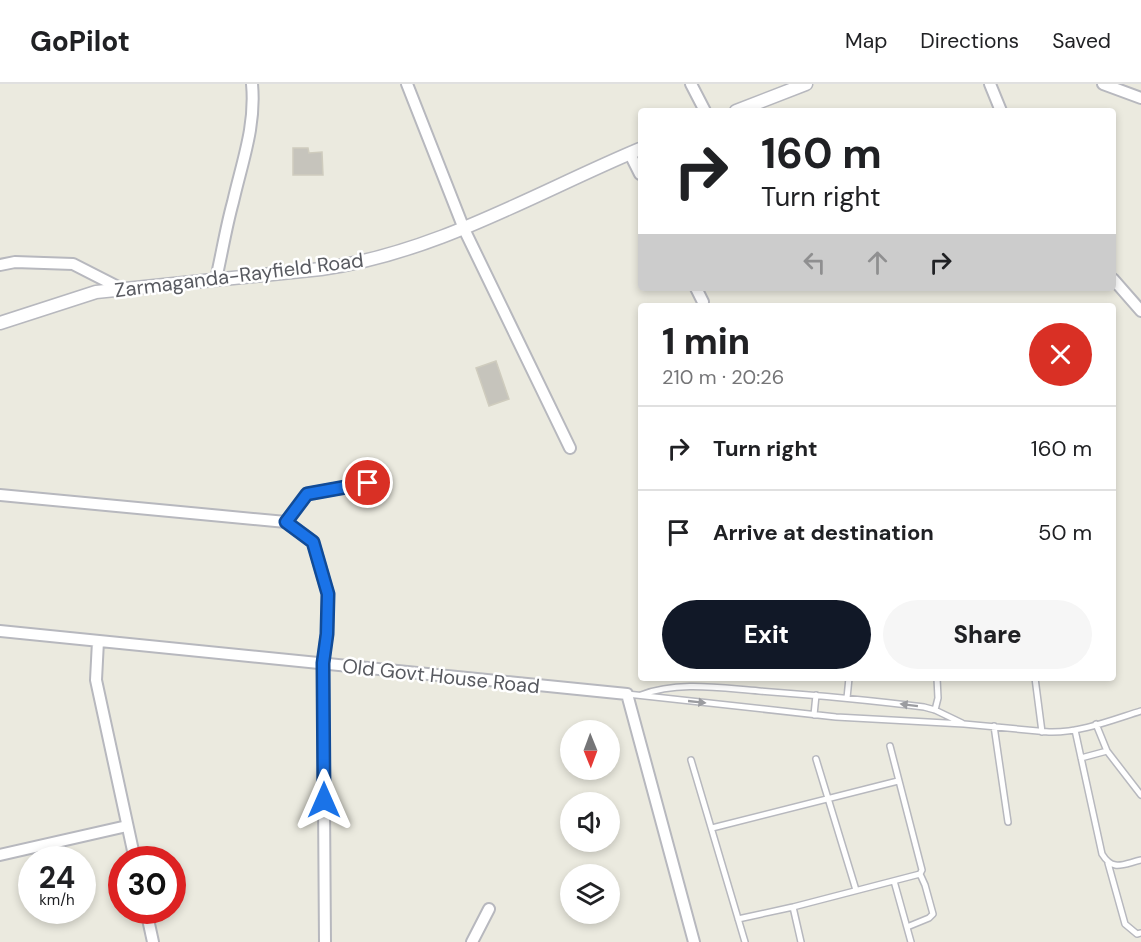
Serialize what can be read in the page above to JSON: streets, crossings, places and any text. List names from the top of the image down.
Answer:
{
  "streets": {
    "street": ["Zarmaganda-Rayfield Road", "Old Govt House Road"]
  },
  "north": "bottom",
  "page": {
    "header": "GoPilot",
    "nav": ["Map", "Directions", "Saved"],
    "turn": ["160 m", "Turn right"],
    "heading": ["1 min", "210 m · 20:26"],
    "list": [
      {
        "name": "Turn right",
        "value": "160 m"
      },
      {
        "name": "Arrive at destination",
        "value": "50 m"
      }
    ],
    "buttons": ["Exit", "Share"],
    "speed": "24 km/h",
    "limit": "30"
  }
}
